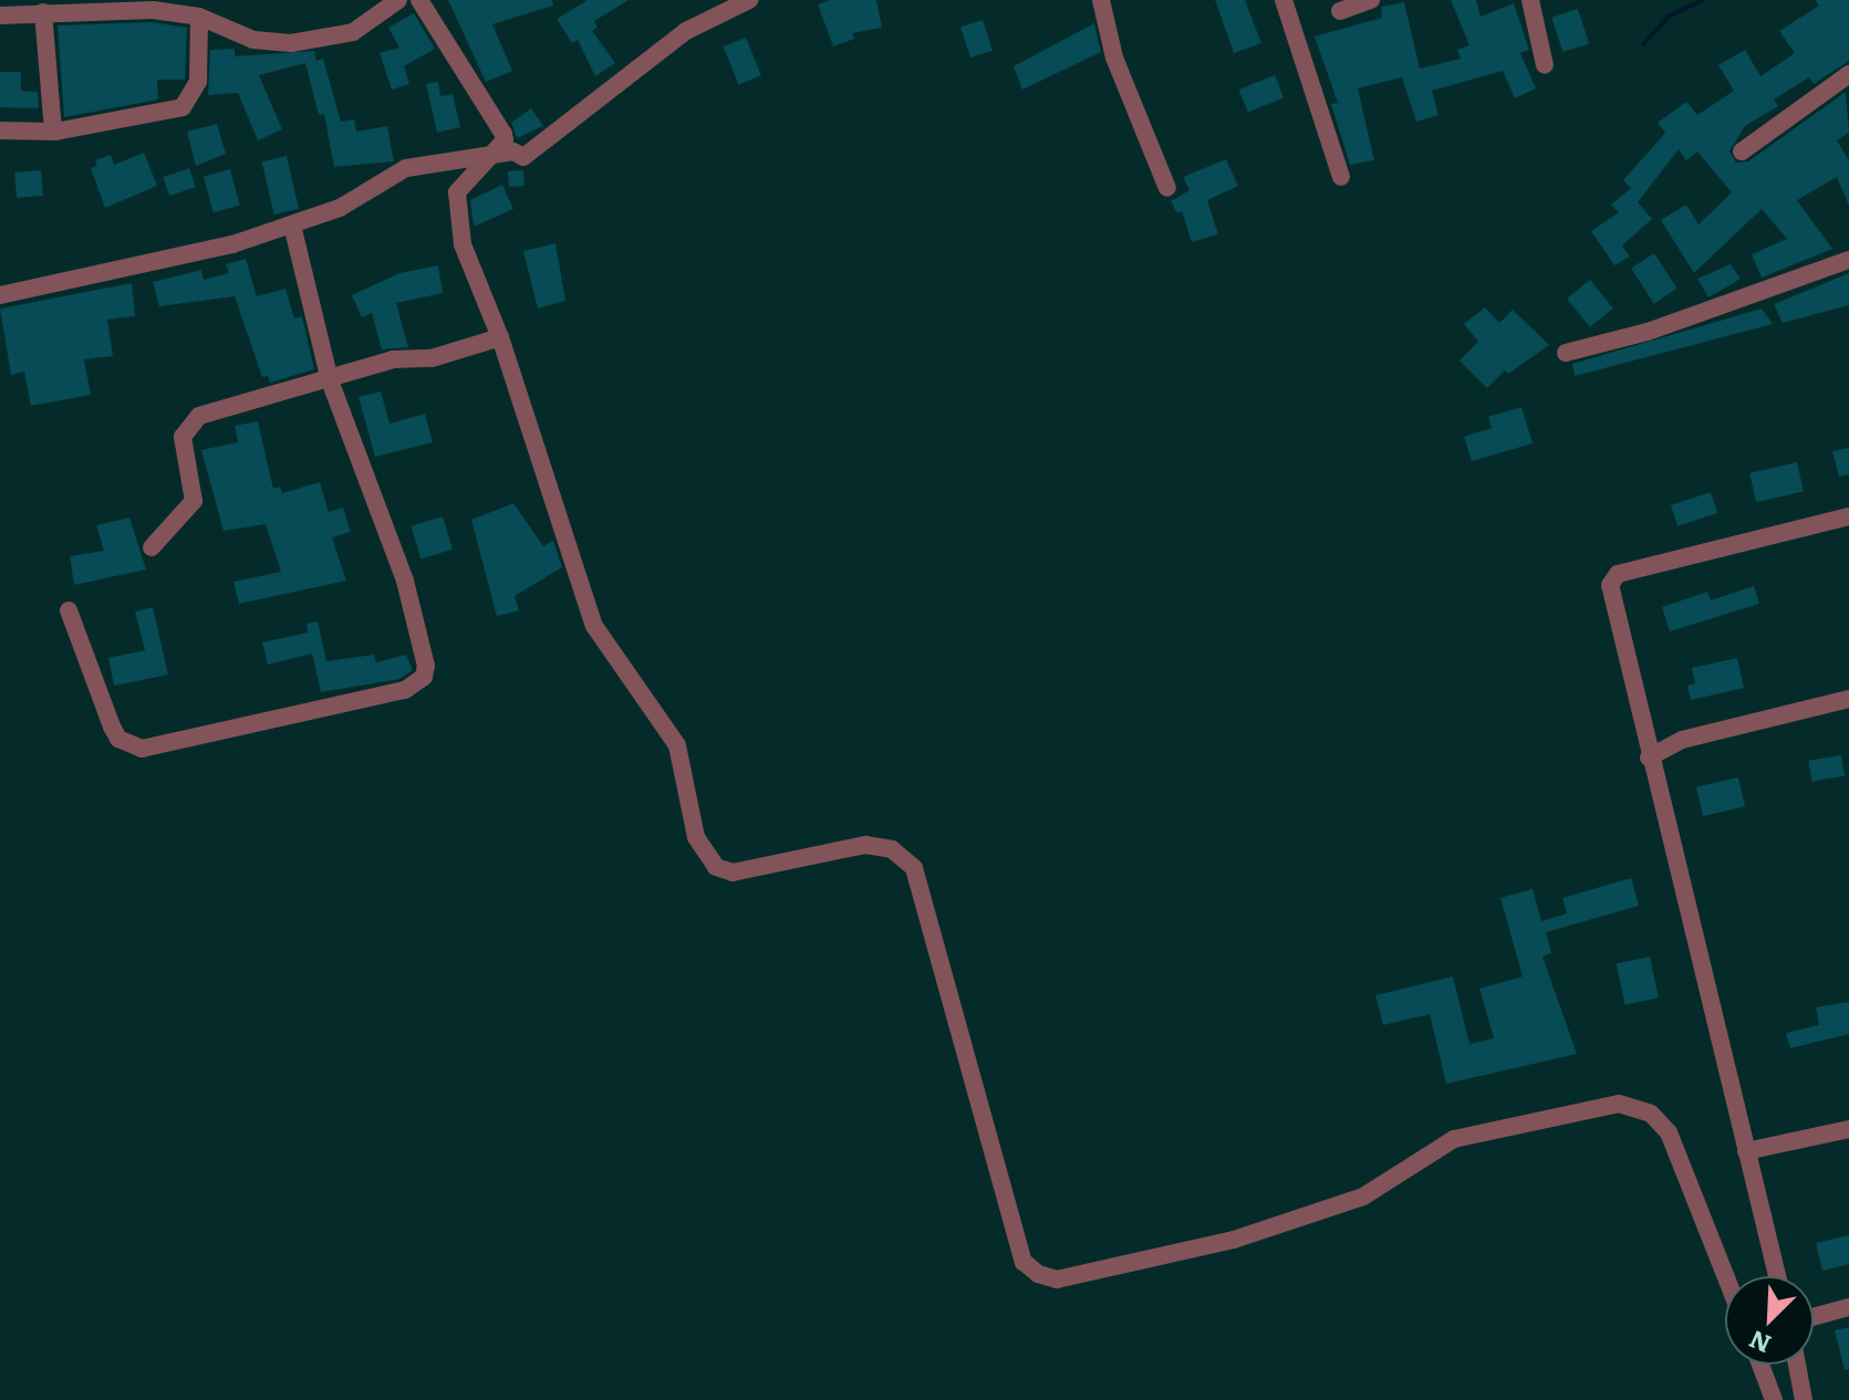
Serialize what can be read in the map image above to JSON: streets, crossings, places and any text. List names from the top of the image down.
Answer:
{
  "north": "bottom left"
}
